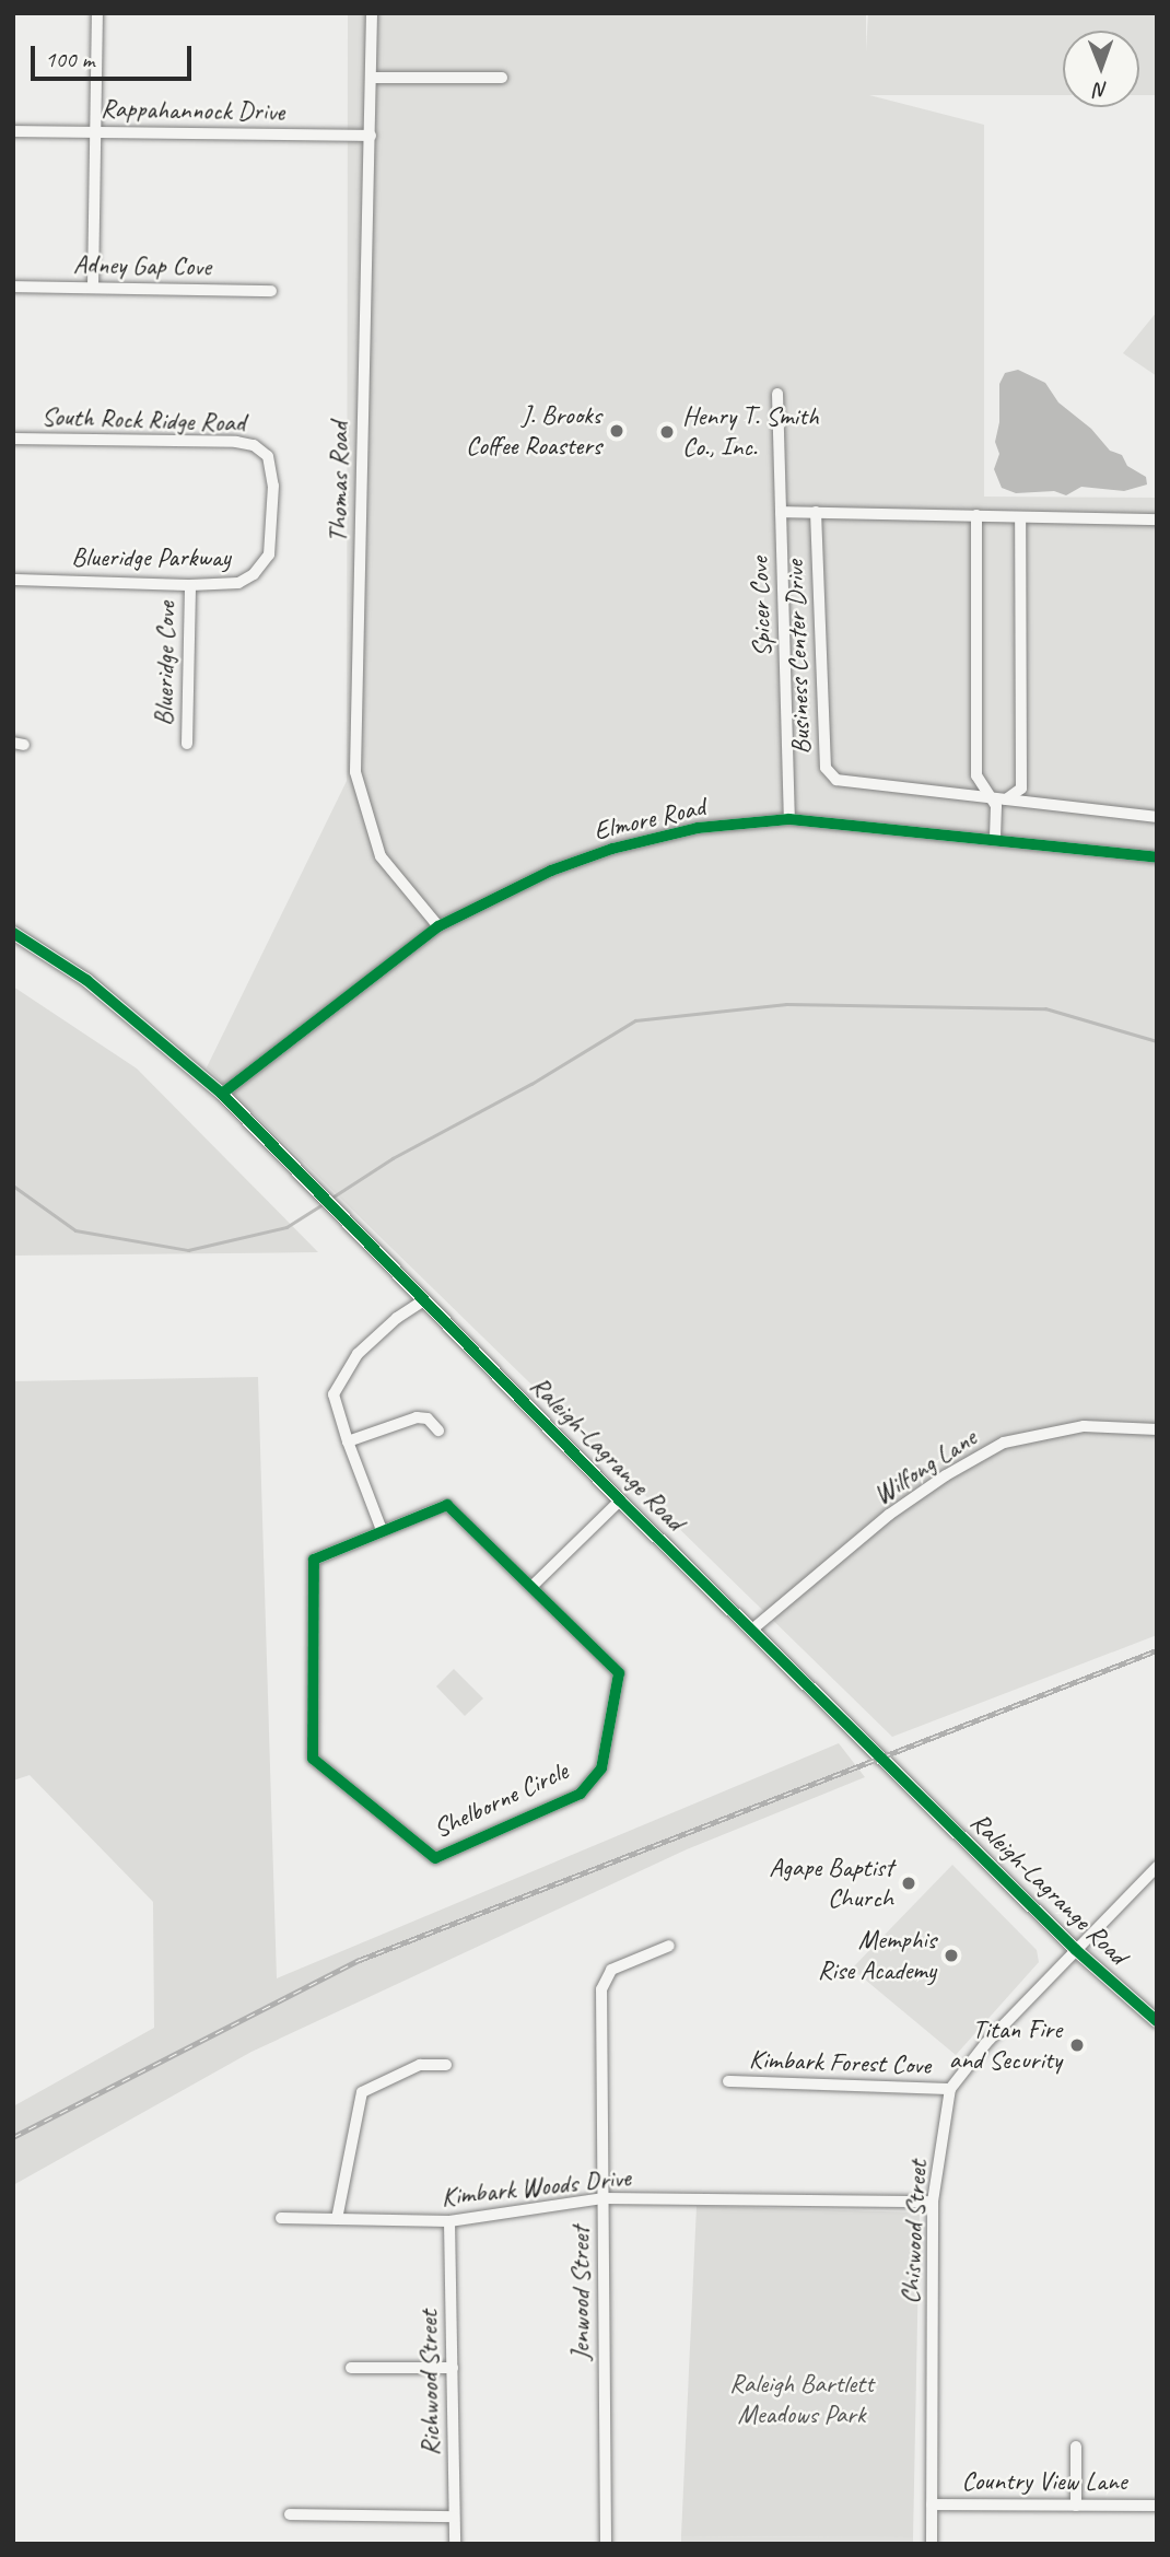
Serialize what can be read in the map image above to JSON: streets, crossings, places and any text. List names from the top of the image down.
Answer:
{
  "streets": {
    "main road": ["Raleigh-Lagrange Road"],
    "street": [
      "Rappahannock Drive",
      "Adney Gap Cove",
      "South Rock Ridge Road",
      "Thomas Road",
      "Blueridge Parkway",
      "Spicer Cove",
      "Business Center Drive",
      "Blueridge Cove",
      "Elmore Road",
      "Wilfong Lane",
      "Shelborne Circle",
      "Kimbark Forest Cove",
      "Kimbark Woods Drive",
      "Chiswood Street",
      "Jenwood Street",
      "Richwood Street",
      "Country View Lane"
    ]
  },
  "crossings": [
    ["Rappahannock Drive", "Thomas Road"],
    ["South Rock Ridge Road", "Blueridge Parkway"],
    ["Thomas Road", "Elmore Road"],
    ["Blueridge Parkway", "Blueridge Cove"],
    ["Spicer Cove", "Elmore Road"],
    ["Elmore Road", "Raleigh-Lagrange Road"],
    ["Raleigh-Lagrange Road", "Wilfong Lane"],
    ["Raleigh-Lagrange Road", "Chiswood Street"],
    ["Kimbark Forest Cove", "Chiswood Street"],
    ["Kimbark Woods Drive", "Chiswood Street"],
    ["Kimbark Woods Drive", "Jenwood Street"],
    ["Kimbark Woods Drive", "Richwood Street"],
    ["Chiswood Street", "Country View Lane"]
  ],
  "parks": ["Raleigh Bartlett Meadows Park"],
  "places": [
    "J. Brooks Coffee Roasters",
    "Henry T. Smith Co., Inc.",
    "Agape Baptist Church",
    "Memphis Rise Academy",
    "Titan Fire and Security"
  ],
  "scale_bar": "100 m",
  "north": "bottom"
}
